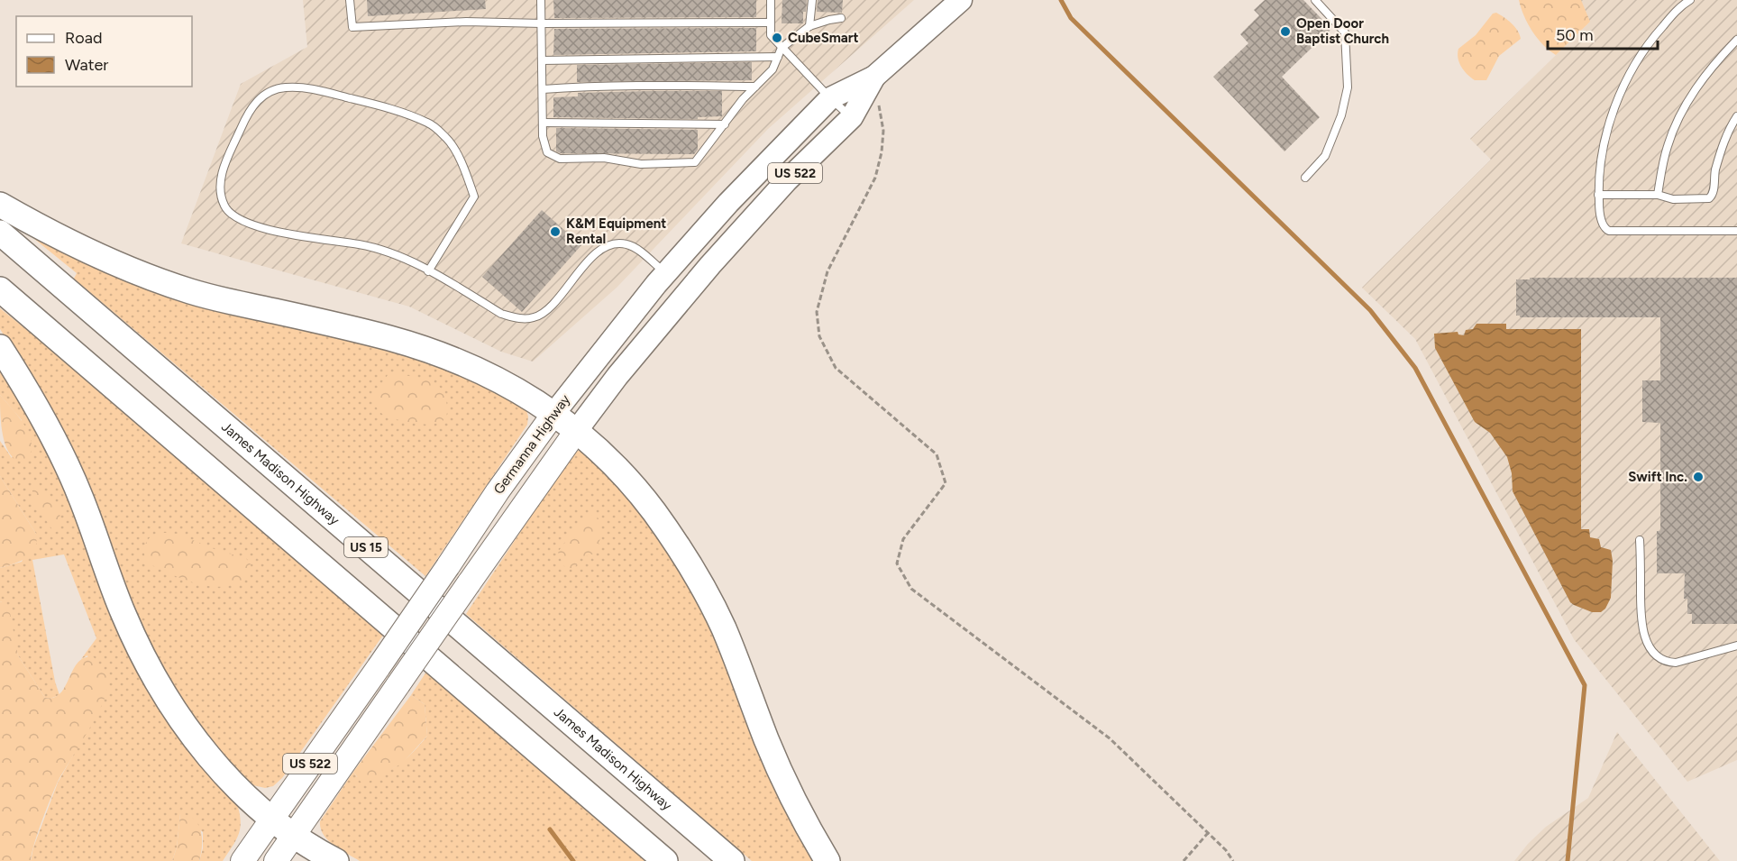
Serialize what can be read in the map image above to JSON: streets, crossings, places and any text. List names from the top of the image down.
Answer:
{
  "streets": {
    "highway": [
      "US 522",
      "Germanna Highway",
      "James Madison Highway",
      "US 15"
    ]
  },
  "places": [
    "Open Door Baptist Church",
    "CubeSmart",
    "K&M Equipment Rental",
    "Swift Inc."
  ],
  "legend": ["Road", "Water"],
  "scale_bar": "50 m"
}
